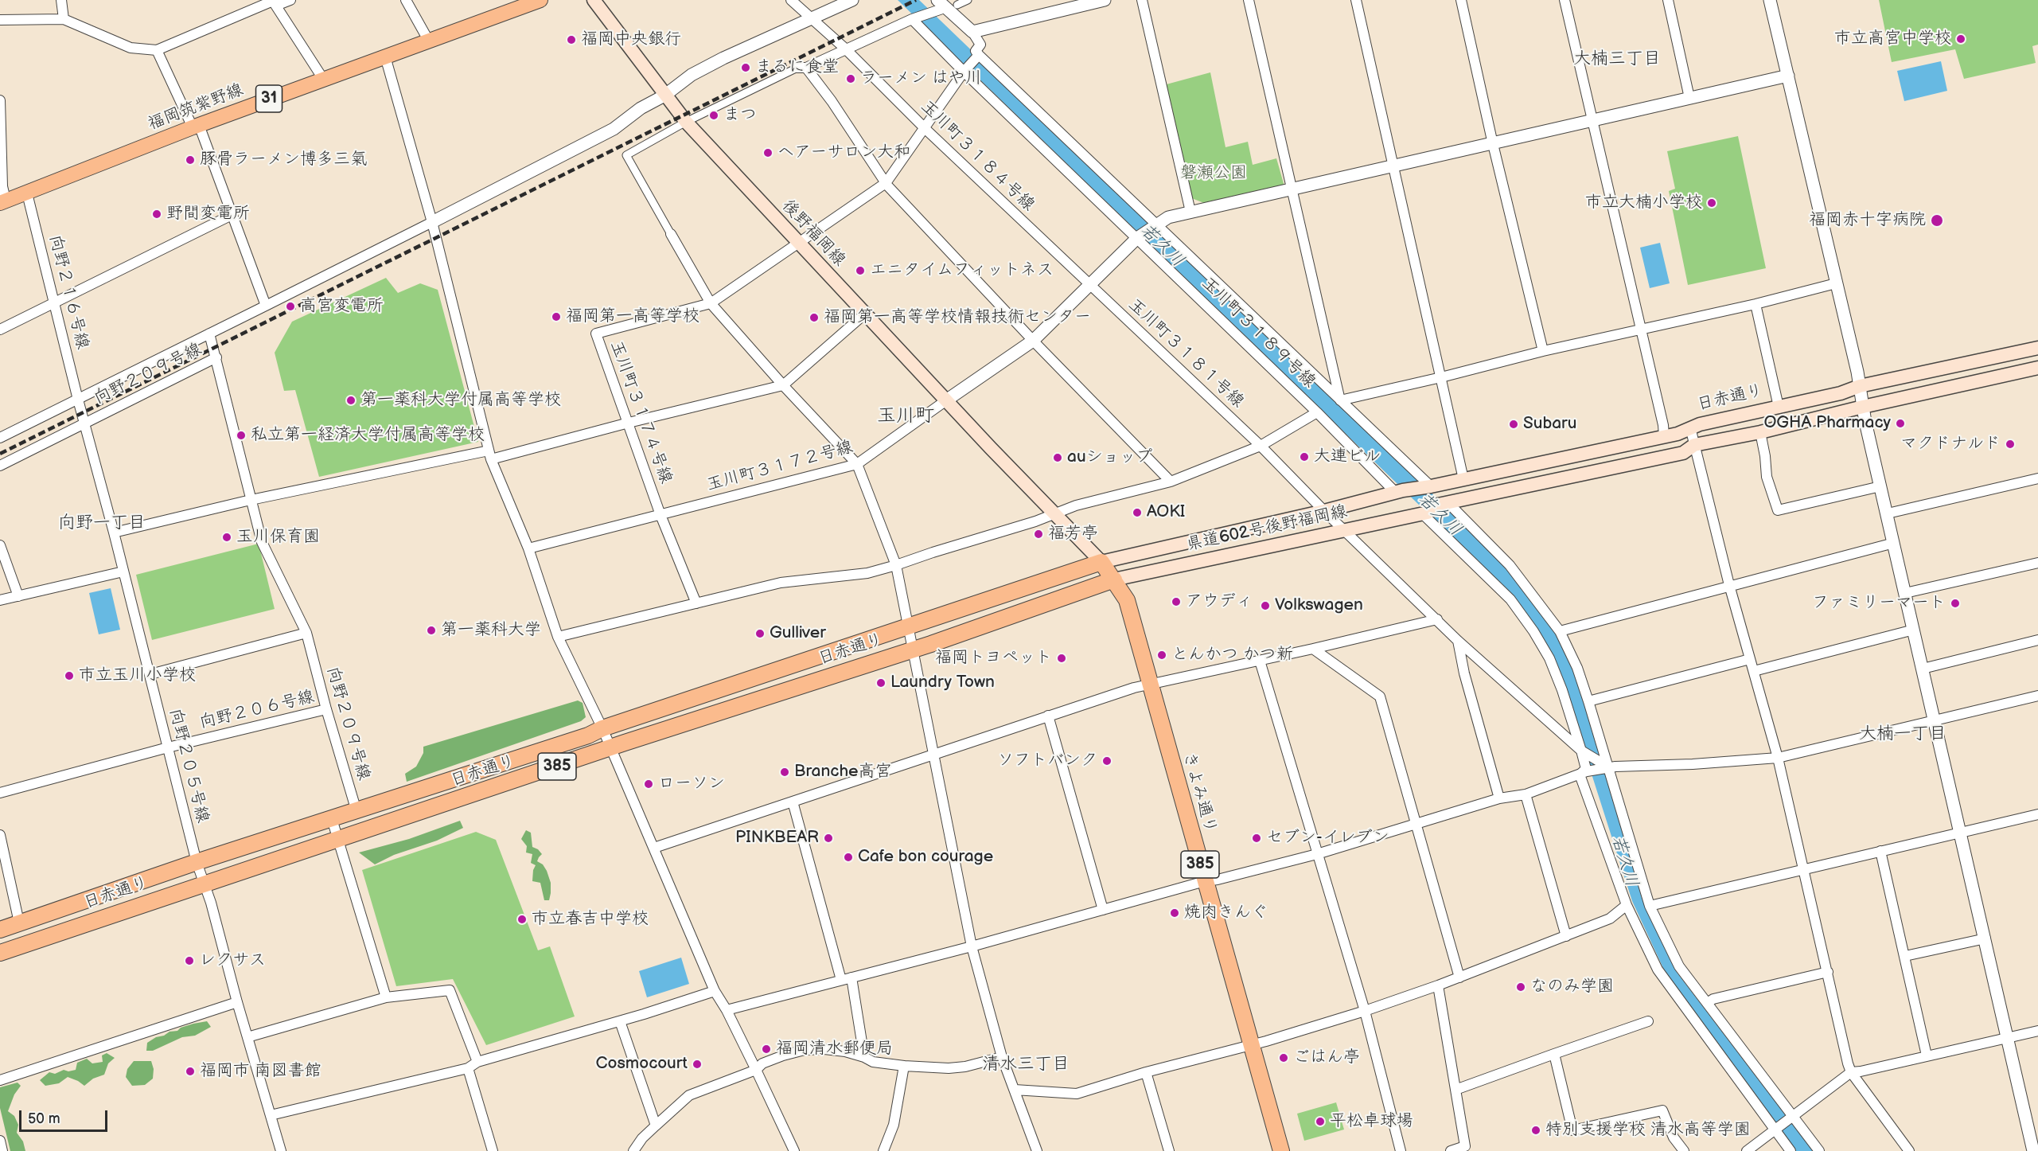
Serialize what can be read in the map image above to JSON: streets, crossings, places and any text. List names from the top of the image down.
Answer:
{
  "streets": {
    "highway": ["日赤通り", "385", "きよみ通り"],
    "main road": [
      "31",
      "福岡筑紫野線",
      "後野福岡線",
      "県道602号後野福岡線"
    ],
    "street": [
      "玉川町３１８４号線",
      "向野２１６号線",
      "玉川町３１８９号線",
      "玉川町３１８１号線",
      "向野２０９号線",
      "玉川町３１７４号線",
      "玉川町３１７２号線",
      "向野２０６号線",
      "向野２０５号線"
    ]
  },
  "crossings": [
    ["福岡筑紫野線", "向野２１６号線"],
    ["玉川町３１８４号線", "玉川町３１８１号線"],
    ["後野福岡線", "日赤通り"],
    ["後野福岡線", "玉川町３１７４号線"],
    ["後野福岡線", "玉川町３１７２号線"],
    ["後野福岡線", "県道602号後野福岡線"],
    ["後野福岡線", "きよみ通り"],
    ["向野２１６号線", "向野２０５号線"],
    ["玉川町３１８９号線", "日赤通り"],
    ["玉川町３１８９号線", "県道602号後野福岡線"],
    ["玉川町３１８１号線", "県道602号後野福岡線"],
    ["向野２０９号線", "日赤通り"],
    ["向野２０９号線", "向野２０６号線"],
    ["向野２０９号線", "向野２０５号線"],
    ["日赤通り", "県道602号後野福岡線"],
    ["日赤通り", "向野２０５号線"],
    ["日赤通り", "きよみ通り"],
    ["玉川町３１７４号線", "玉川町３１７２号線"],
    ["県道602号後野福岡線", "きよみ通り"],
    ["向野２０６号線", "向野２０５号線"]
  ],
  "districts": [
    "大楠三丁目",
    "玉川町",
    "向野一丁目",
    "大楠一丁目",
    "清水三丁目"
  ],
  "water": ["若久川"],
  "parks": ["磐瀬公園"],
  "places": [
    "市立高宮中学校",
    "福岡中央銀行",
    "まるに食堂",
    "ラーメン はや川",
    "まつ",
    "ヘアーサロン大和",
    "豚骨ラーメン博多三氣",
    "市立大楠小学校",
    "野間変電所",
    "福岡赤十字病院",
    "エニタイムフィットネス",
    "高宮変電所",
    "福岡第一高等学校",
    "福岡第一高等学校情報技術センター",
    "第一薬科大学付属高等学校",
    "OGHA Pharmacy",
    "Subaru",
    "私立第一経済大学付属高等学校",
    "マクドナルド",
    "大連ビル",
    "auショップ",
    "AOKI",
    "福芳亭",
    "玉川保育園",
    "アウディ",
    "ファミリーマート",
    "Volkswagen",
    "第一薬科大学",
    "Gulliver",
    "とんかつ かつ新",
    "福岡トヨペット",
    "市立玉川小学校",
    "Laundry Town",
    "ソフトバンク",
    "Branche高宮",
    "ローソン",
    "PINKBEAR",
    "セブン-イレブン",
    "Cafe bon courage",
    "焼肉きんぐ",
    "市立春吉中学校",
    "レクサス",
    "なのみ学園",
    "福岡清水郵便局",
    "ごはん亭",
    "Cosmocourt",
    "福岡市 南図書館",
    "平松卓球場",
    "特別支援学校 清水高等学園"
  ],
  "scale_bar": "50 m"
}
